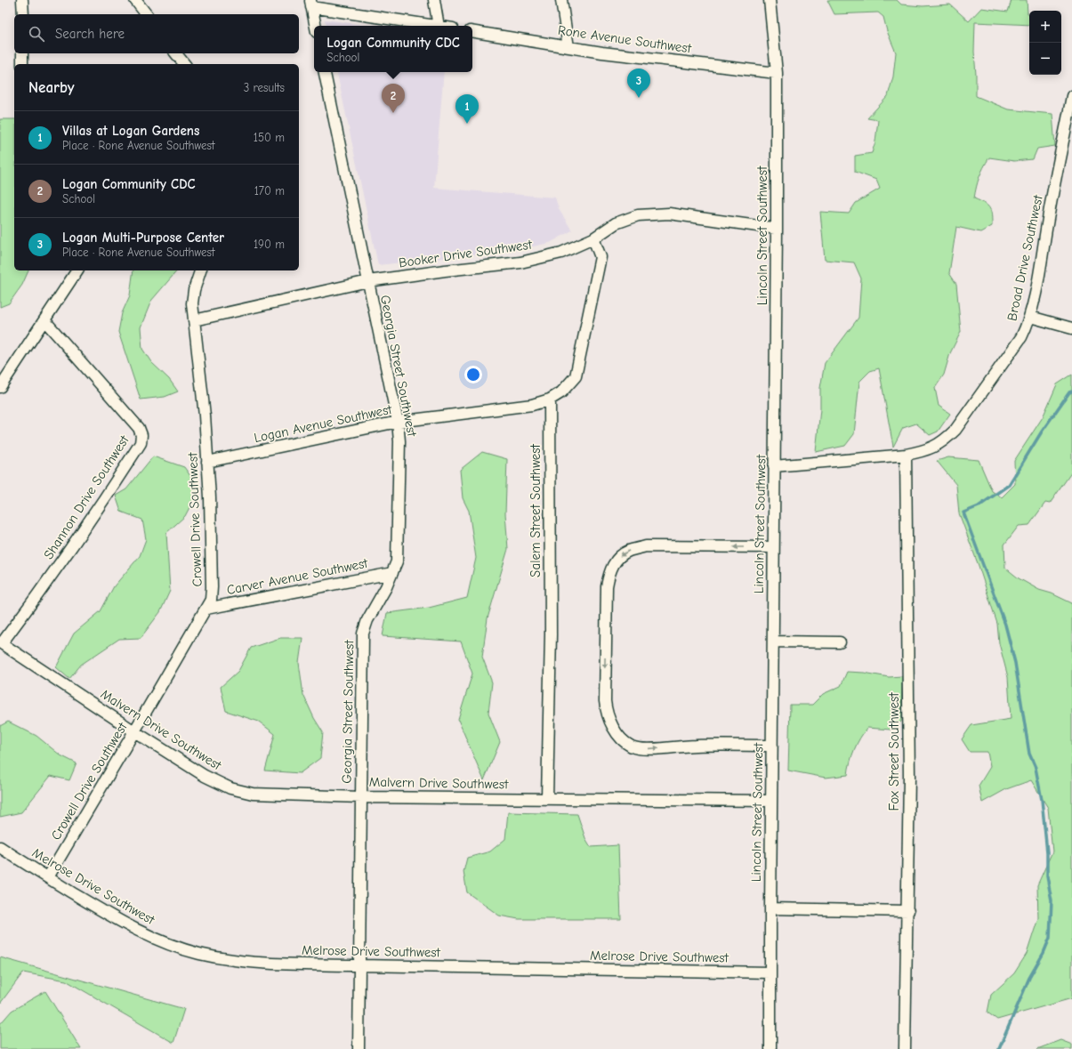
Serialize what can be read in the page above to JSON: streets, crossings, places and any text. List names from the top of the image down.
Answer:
{
  "streets": {
    "street": [
      "Rone Avenue Southwest",
      "Lincoln Street Southwest",
      "Booker Drive Southwest",
      "Broad Drive Southwest",
      "Georgia Street Southwest",
      "Logan Avenue Southwest",
      "Shannon Drive Southwest",
      "Salem Street Southwest",
      "Crowell Drive Southwest",
      "Carver Avenue Southwest",
      "Malvern Drive Southwest",
      "Fox Street Southwest",
      "Melrose Drive Southwest"
    ]
  },
  "crossings": [
    ["Rone Avenue Southwest", "Lincoln Street Southwest"],
    ["Lincoln Street Southwest", "Booker Drive Southwest"],
    ["Lincoln Street Southwest", "Broad Drive Southwest"],
    ["Lincoln Street Southwest", "Malvern Drive Southwest"],
    ["Lincoln Street Southwest", "Melrose Drive Southwest"],
    ["Booker Drive Southwest", "Georgia Street Southwest"],
    ["Booker Drive Southwest", "Crowell Drive Southwest"],
    ["Broad Drive Southwest", "Fox Street Southwest"],
    ["Georgia Street Southwest", "Logan Avenue Southwest"],
    ["Georgia Street Southwest", "Carver Avenue Southwest"],
    ["Georgia Street Southwest", "Malvern Drive Southwest"],
    ["Georgia Street Southwest", "Melrose Drive Southwest"],
    ["Logan Avenue Southwest", "Salem Street Southwest"],
    ["Logan Avenue Southwest", "Crowell Drive Southwest"],
    ["Shannon Drive Southwest", "Malvern Drive Southwest"],
    ["Salem Street Southwest", "Malvern Drive Southwest"],
    ["Crowell Drive Southwest", "Carver Avenue Southwest"],
    ["Crowell Drive Southwest", "Malvern Drive Southwest"],
    ["Crowell Drive Southwest", "Melrose Drive Southwest"]
  ],
  "page": {
    "map_buttons": ["+", "−"],
    "search": "Search here",
    "popup": ["Logan Community CDC", "School"],
    "heading": ["Nearby", "3 results"],
    "pins": ["3", "2", "1"],
    "list": [
      {
        "mark": "1",
        "name": "Villas at Logan Gardens",
        "note": "Place · Rone Avenue Southwest",
        "value": "150 m"
      },
      {
        "mark": "2",
        "name": "Logan Community CDC",
        "note": "School",
        "value": "170 m"
      },
      {
        "mark": "3",
        "name": "Logan Multi-Purpose Center",
        "note": "Place · Rone Avenue Southwest",
        "value": "190 m"
      }
    ]
  }
}
